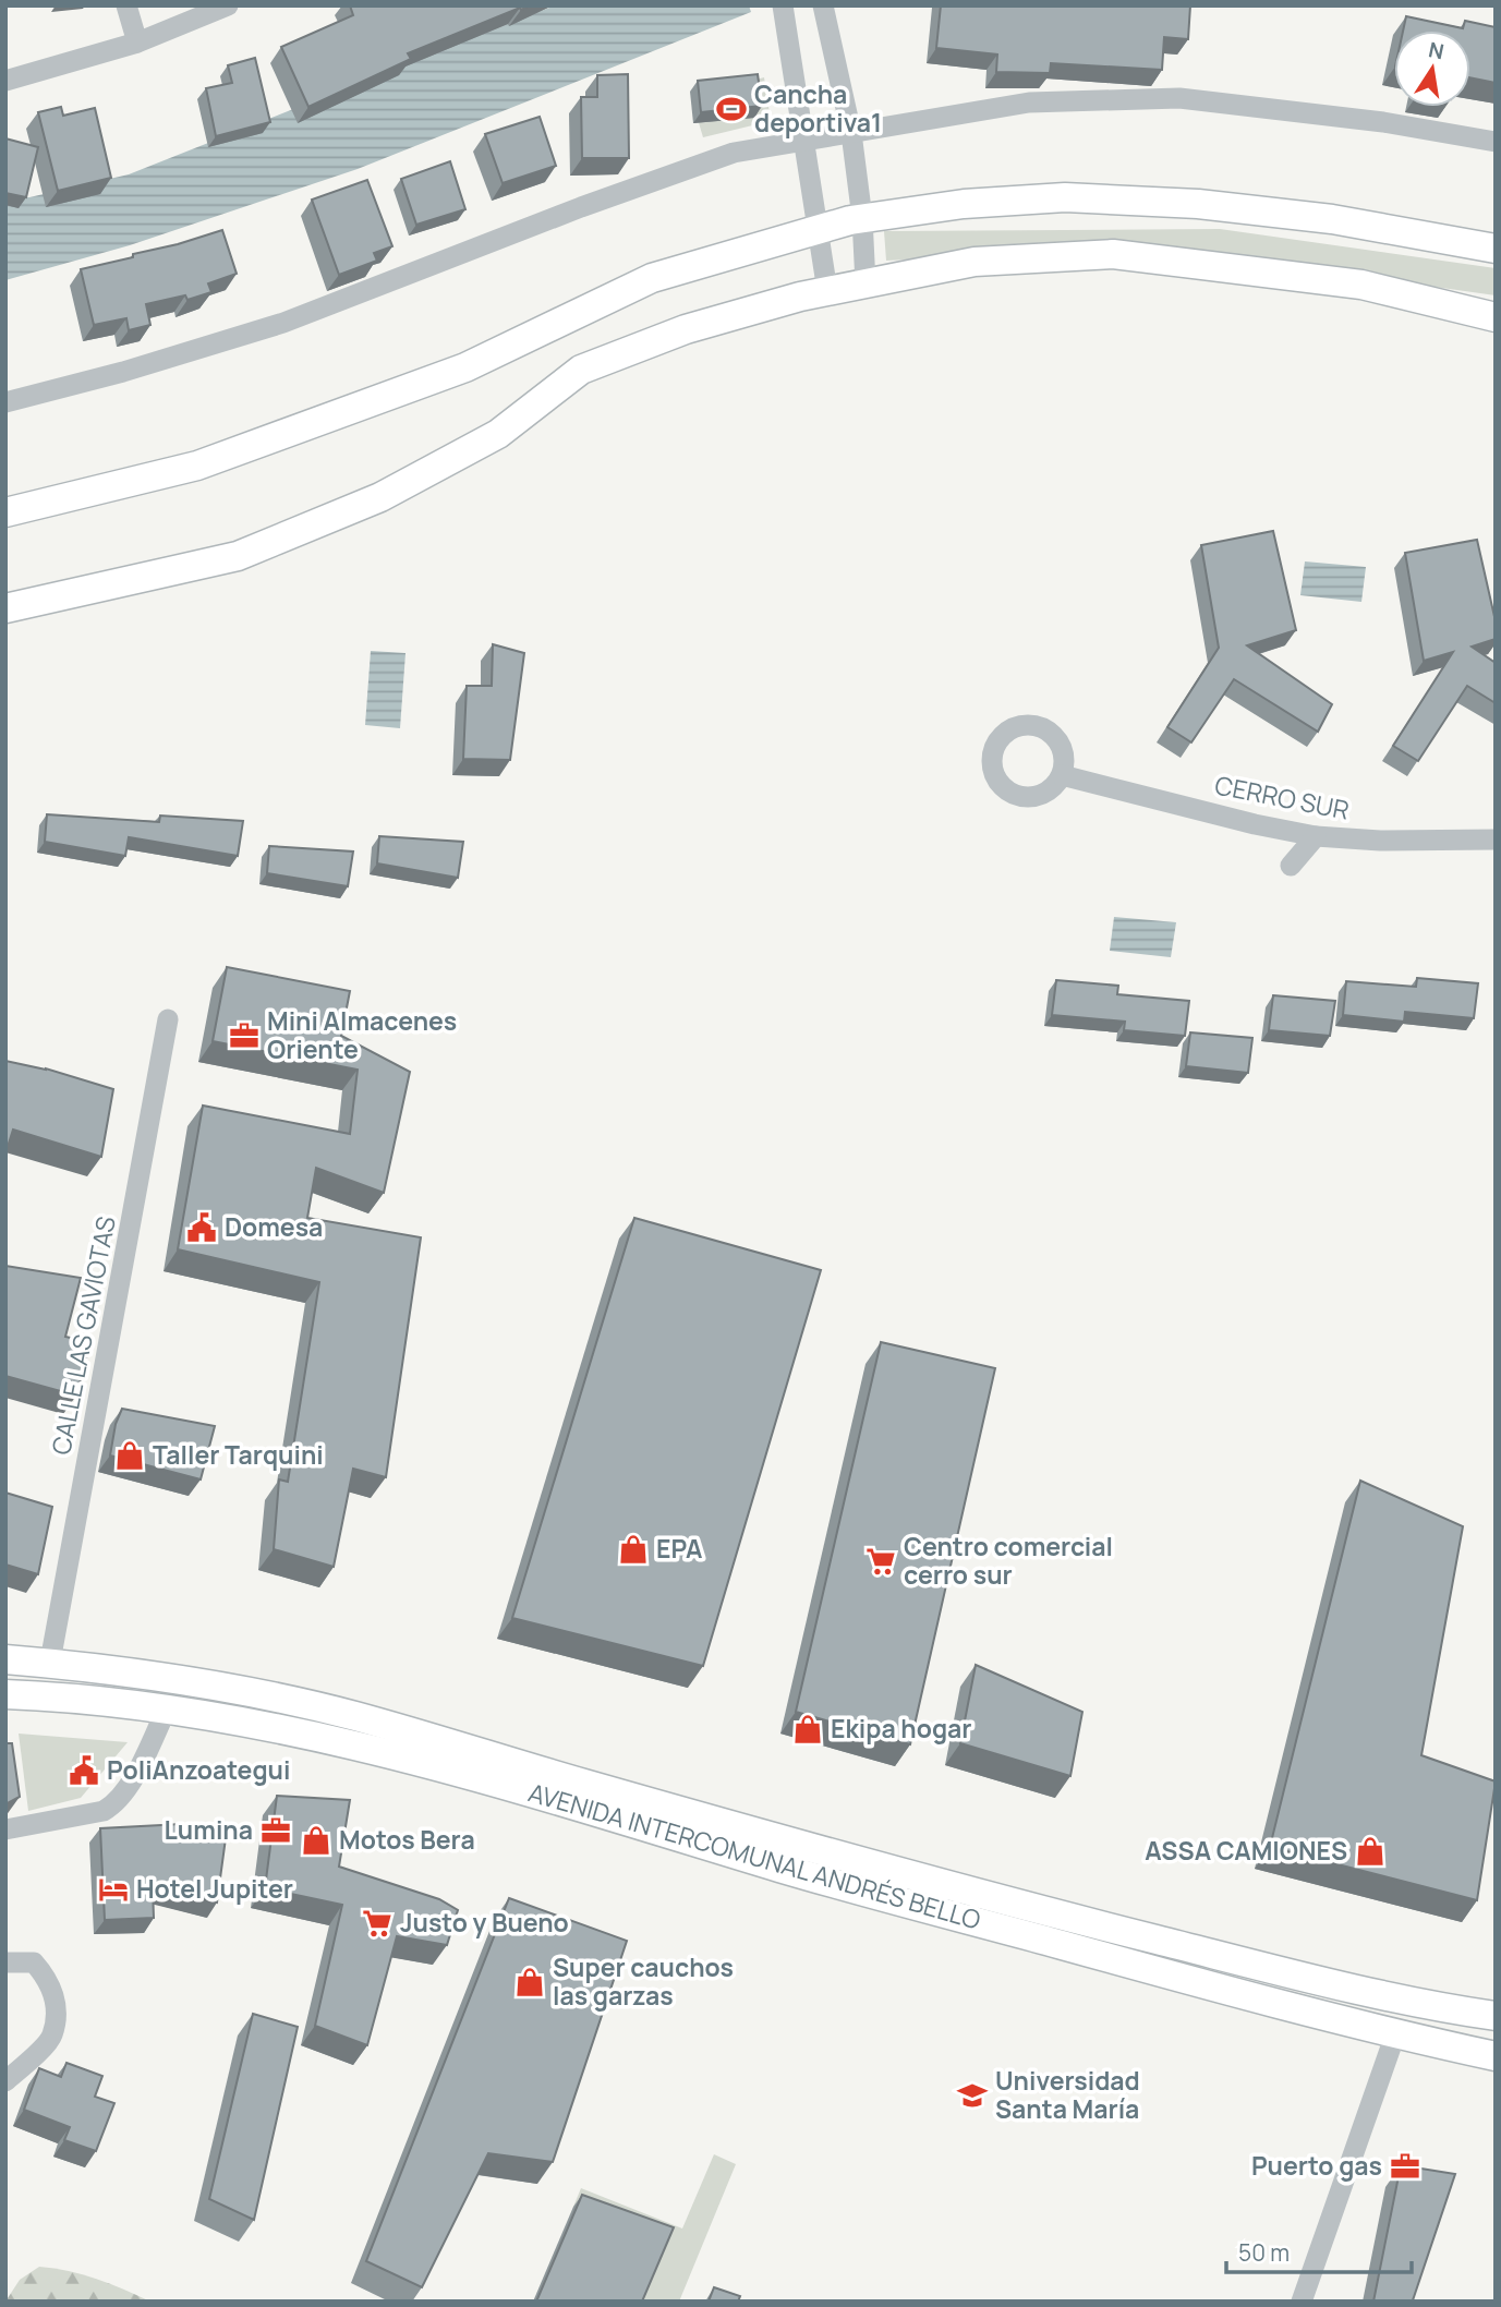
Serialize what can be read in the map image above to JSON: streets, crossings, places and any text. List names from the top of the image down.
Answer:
{
  "streets": {
    "main road": ["AVENIDA INTERCOMUNAL ANDRÉS BELLO"],
    "street": ["CERRO SUR", "CALLE LAS GAVIOTAS"]
  },
  "crossings": [
    ["CALLE LAS GAVIOTAS", "AVENIDA INTERCOMUNAL ANDRÉS BELLO"]
  ],
  "places": {
    "sports": ["Cancha deportiva1"],
    "office": ["Mini Almacenes Oriente", "Lumina", "Puerto gas"],
    "public building": ["Domesa", "PoliAnzoategui"],
    "shop": [
      "Taller Tarquini",
      "EPA",
      "Ekipa hogar",
      "Motos Bera",
      "ASSA CAMIONES",
      "Super cauchos las garzas"
    ],
    "supermarket": ["Centro comercial cerro sur", "Justo y Bueno"],
    "hotel": ["Hotel Jupiter"],
    "school or university": ["Universidad Santa María"]
  },
  "scale_bar": "50 m",
  "north": "top"
}
